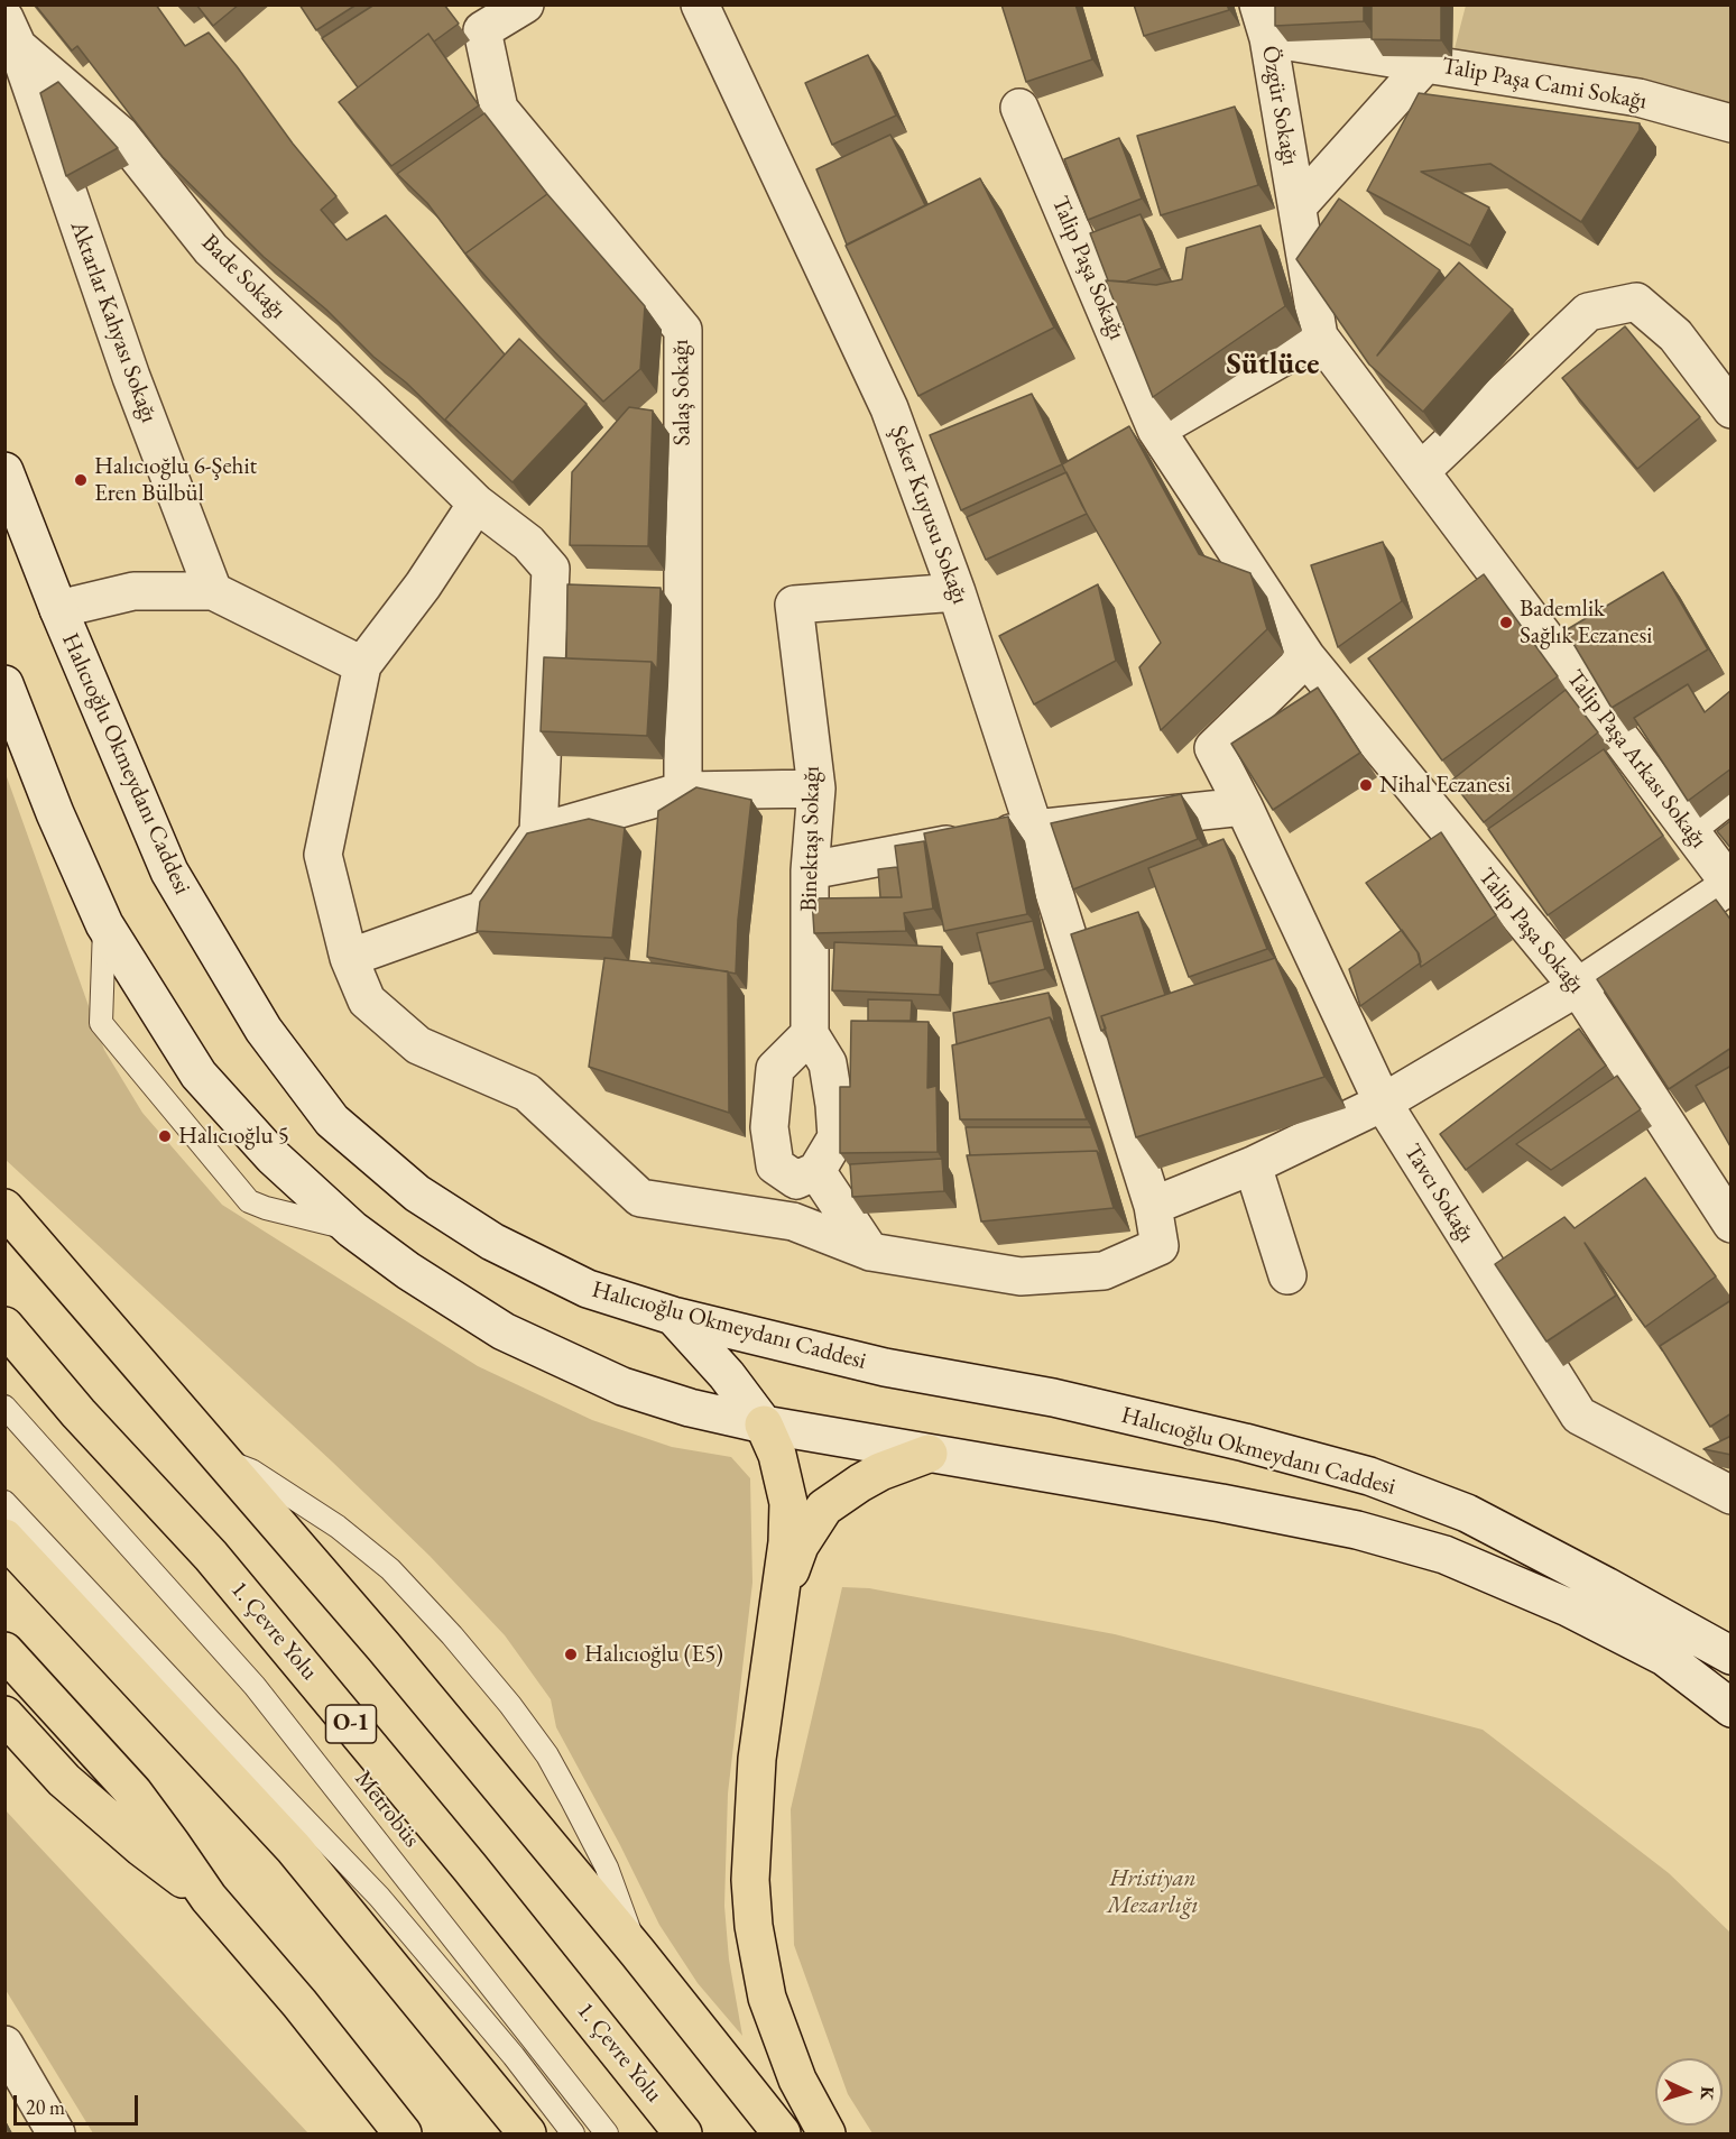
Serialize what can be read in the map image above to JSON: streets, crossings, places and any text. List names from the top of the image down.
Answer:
{
  "streets": {
    "highway": ["1. Çevre Yolu", "O-1"],
    "street": [
      "Talip Paşa Cami Sokağı",
      "Özgür Sokağı",
      "Talip Paşa Sokağı",
      "Bade Sokağı",
      "Aktarlar Kahyası Sokağı",
      "Salaş Sokağı",
      "Şeker Kuyusu Sokağı",
      "Talip Paşa Arkası Sokağı",
      "Halıcıoğlu Okmeydanı Caddesi",
      "Binektaşı Sokağı",
      "Tavcı Sokağı"
    ],
    "lane": ["Metrobüs"]
  },
  "crossings": [
    ["Talip Paşa Cami Sokağı", "Özgür Sokağı"],
    ["Talip Paşa Cami Sokağı", "Talip Paşa Arkası Sokağı"],
    ["Özgür Sokağı", "Talip Paşa Arkası Sokağı"],
    ["Talip Paşa Sokağı", "Tavcı Sokağı"],
    ["Bade Sokağı", "Aktarlar Kahyası Sokağı"],
    ["Şeker Kuyusu Sokağı", "Binektaşı Sokağı"]
  ],
  "districts": ["Sütlüce"],
  "parks": ["Hristiyan Mezarlığı"],
  "places": [
    "Halıcıoğlu 6-Şehit Eren Bülbül",
    "Bademlik Sağlık Eczanesi",
    "Nihal Eczanesi",
    "Halıcıoğlu 5",
    "Halıcıoğlu (E5)"
  ],
  "scale_bar": "20 m",
  "north": "right"
}
